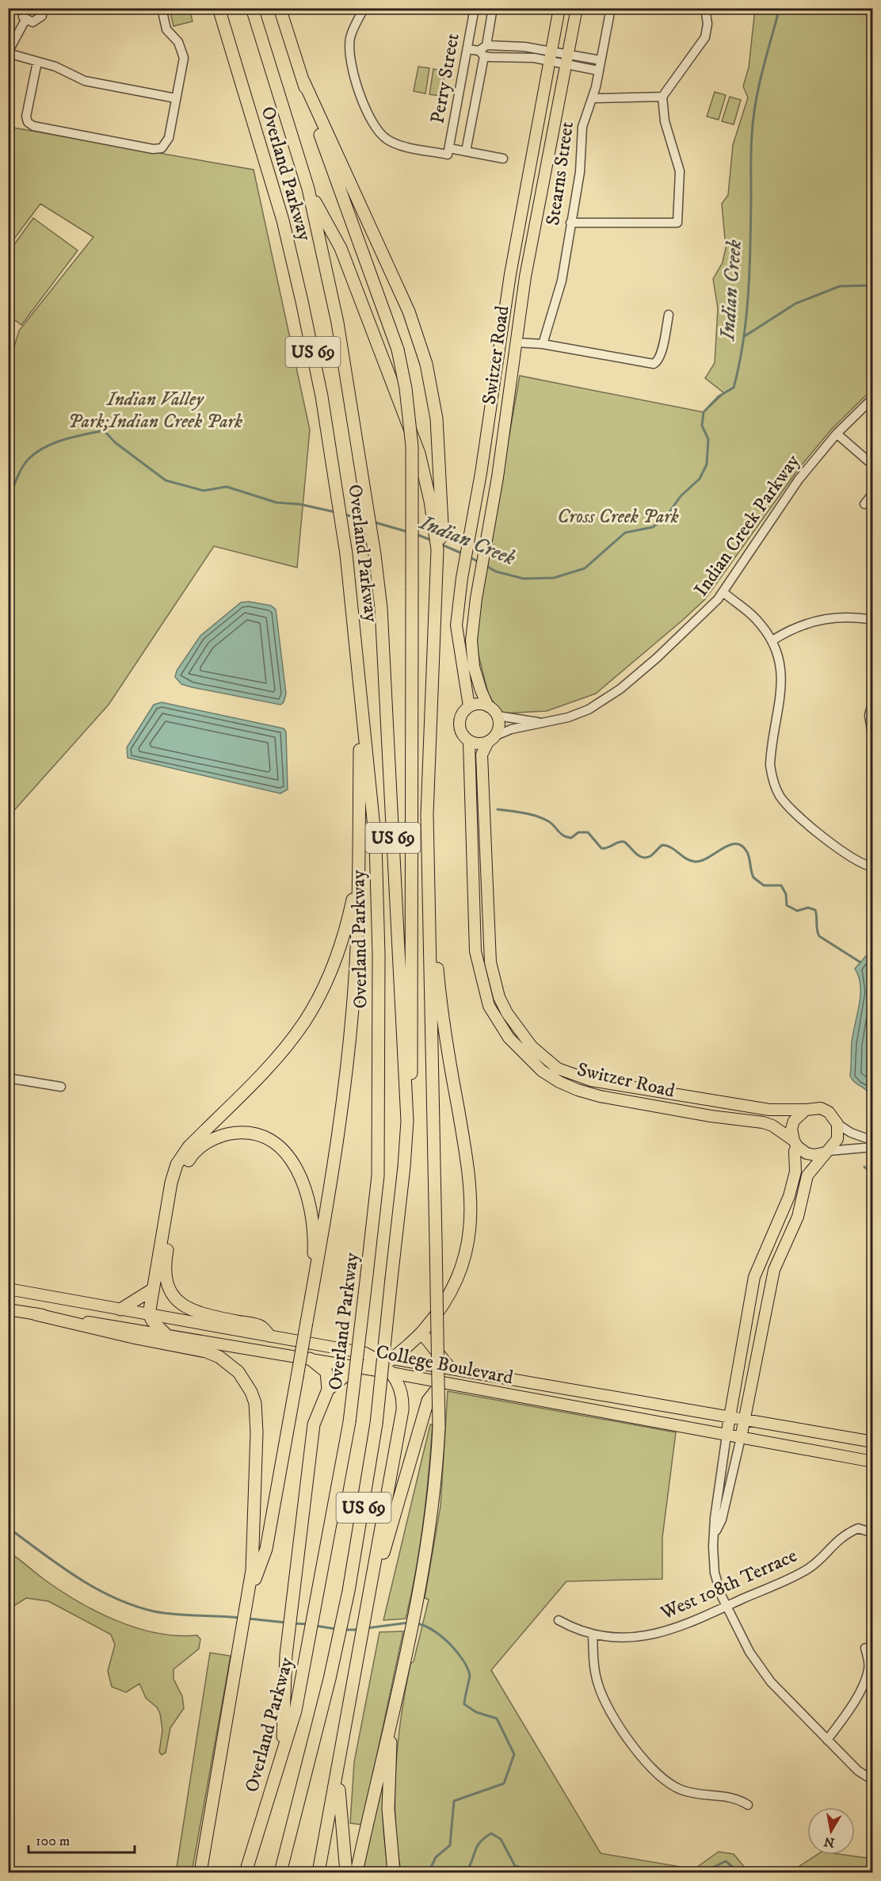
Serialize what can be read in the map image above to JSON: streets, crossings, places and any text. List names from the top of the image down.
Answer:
{
  "streets": {
    "highway": ["Overland Parkway", "US 69"],
    "main road": ["Switzer Road", "College Boulevard"],
    "street": [
      "Perry Street",
      "Stearns Street",
      "Indian Creek Parkway",
      "West 108th Terrace"
    ]
  },
  "crossings": [
    ["Switzer Road", "Indian Creek Parkway"]
  ],
  "water": ["Indian Creek"],
  "parks": ["Indian Valley Park;Indian Creek Park", "Cross Creek Park"],
  "scale_bar": "100 m",
  "north": "bottom"
}
